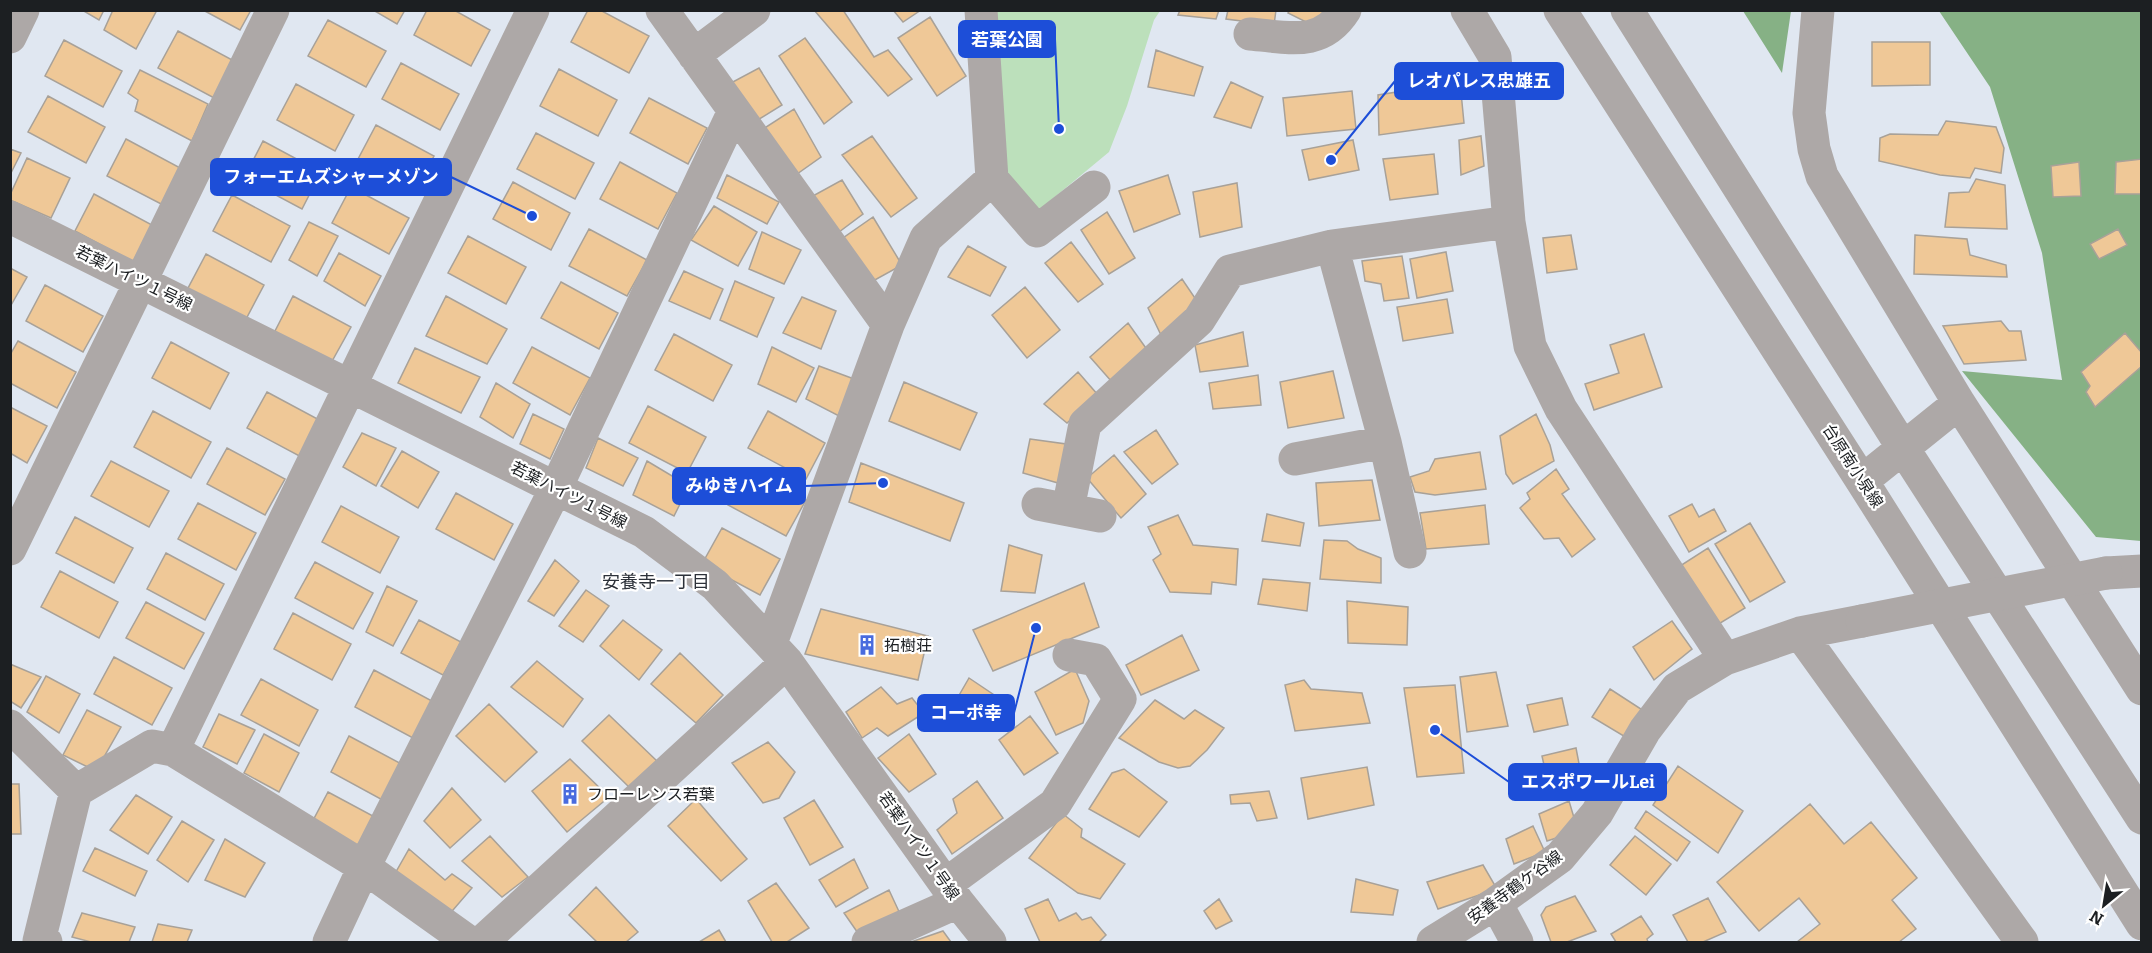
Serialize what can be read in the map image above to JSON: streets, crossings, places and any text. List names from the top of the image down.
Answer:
{
  "streets": {
    "street": ["若葉ハイツ１号線", "台原南小泉線", "安養寺鶴ケ谷線"]
  },
  "districts": ["安養寺一丁目"],
  "places": {
    "other": [
      "若葉公園",
      "レオパレス忠雄五",
      "フォーエムズシャーメゾン",
      "みゆきハイム",
      "コーポ幸",
      "エスポワールLei"
    ],
    "building": ["拓樹荘", "フローレンス若葉"]
  },
  "north": "bottom left"
}
